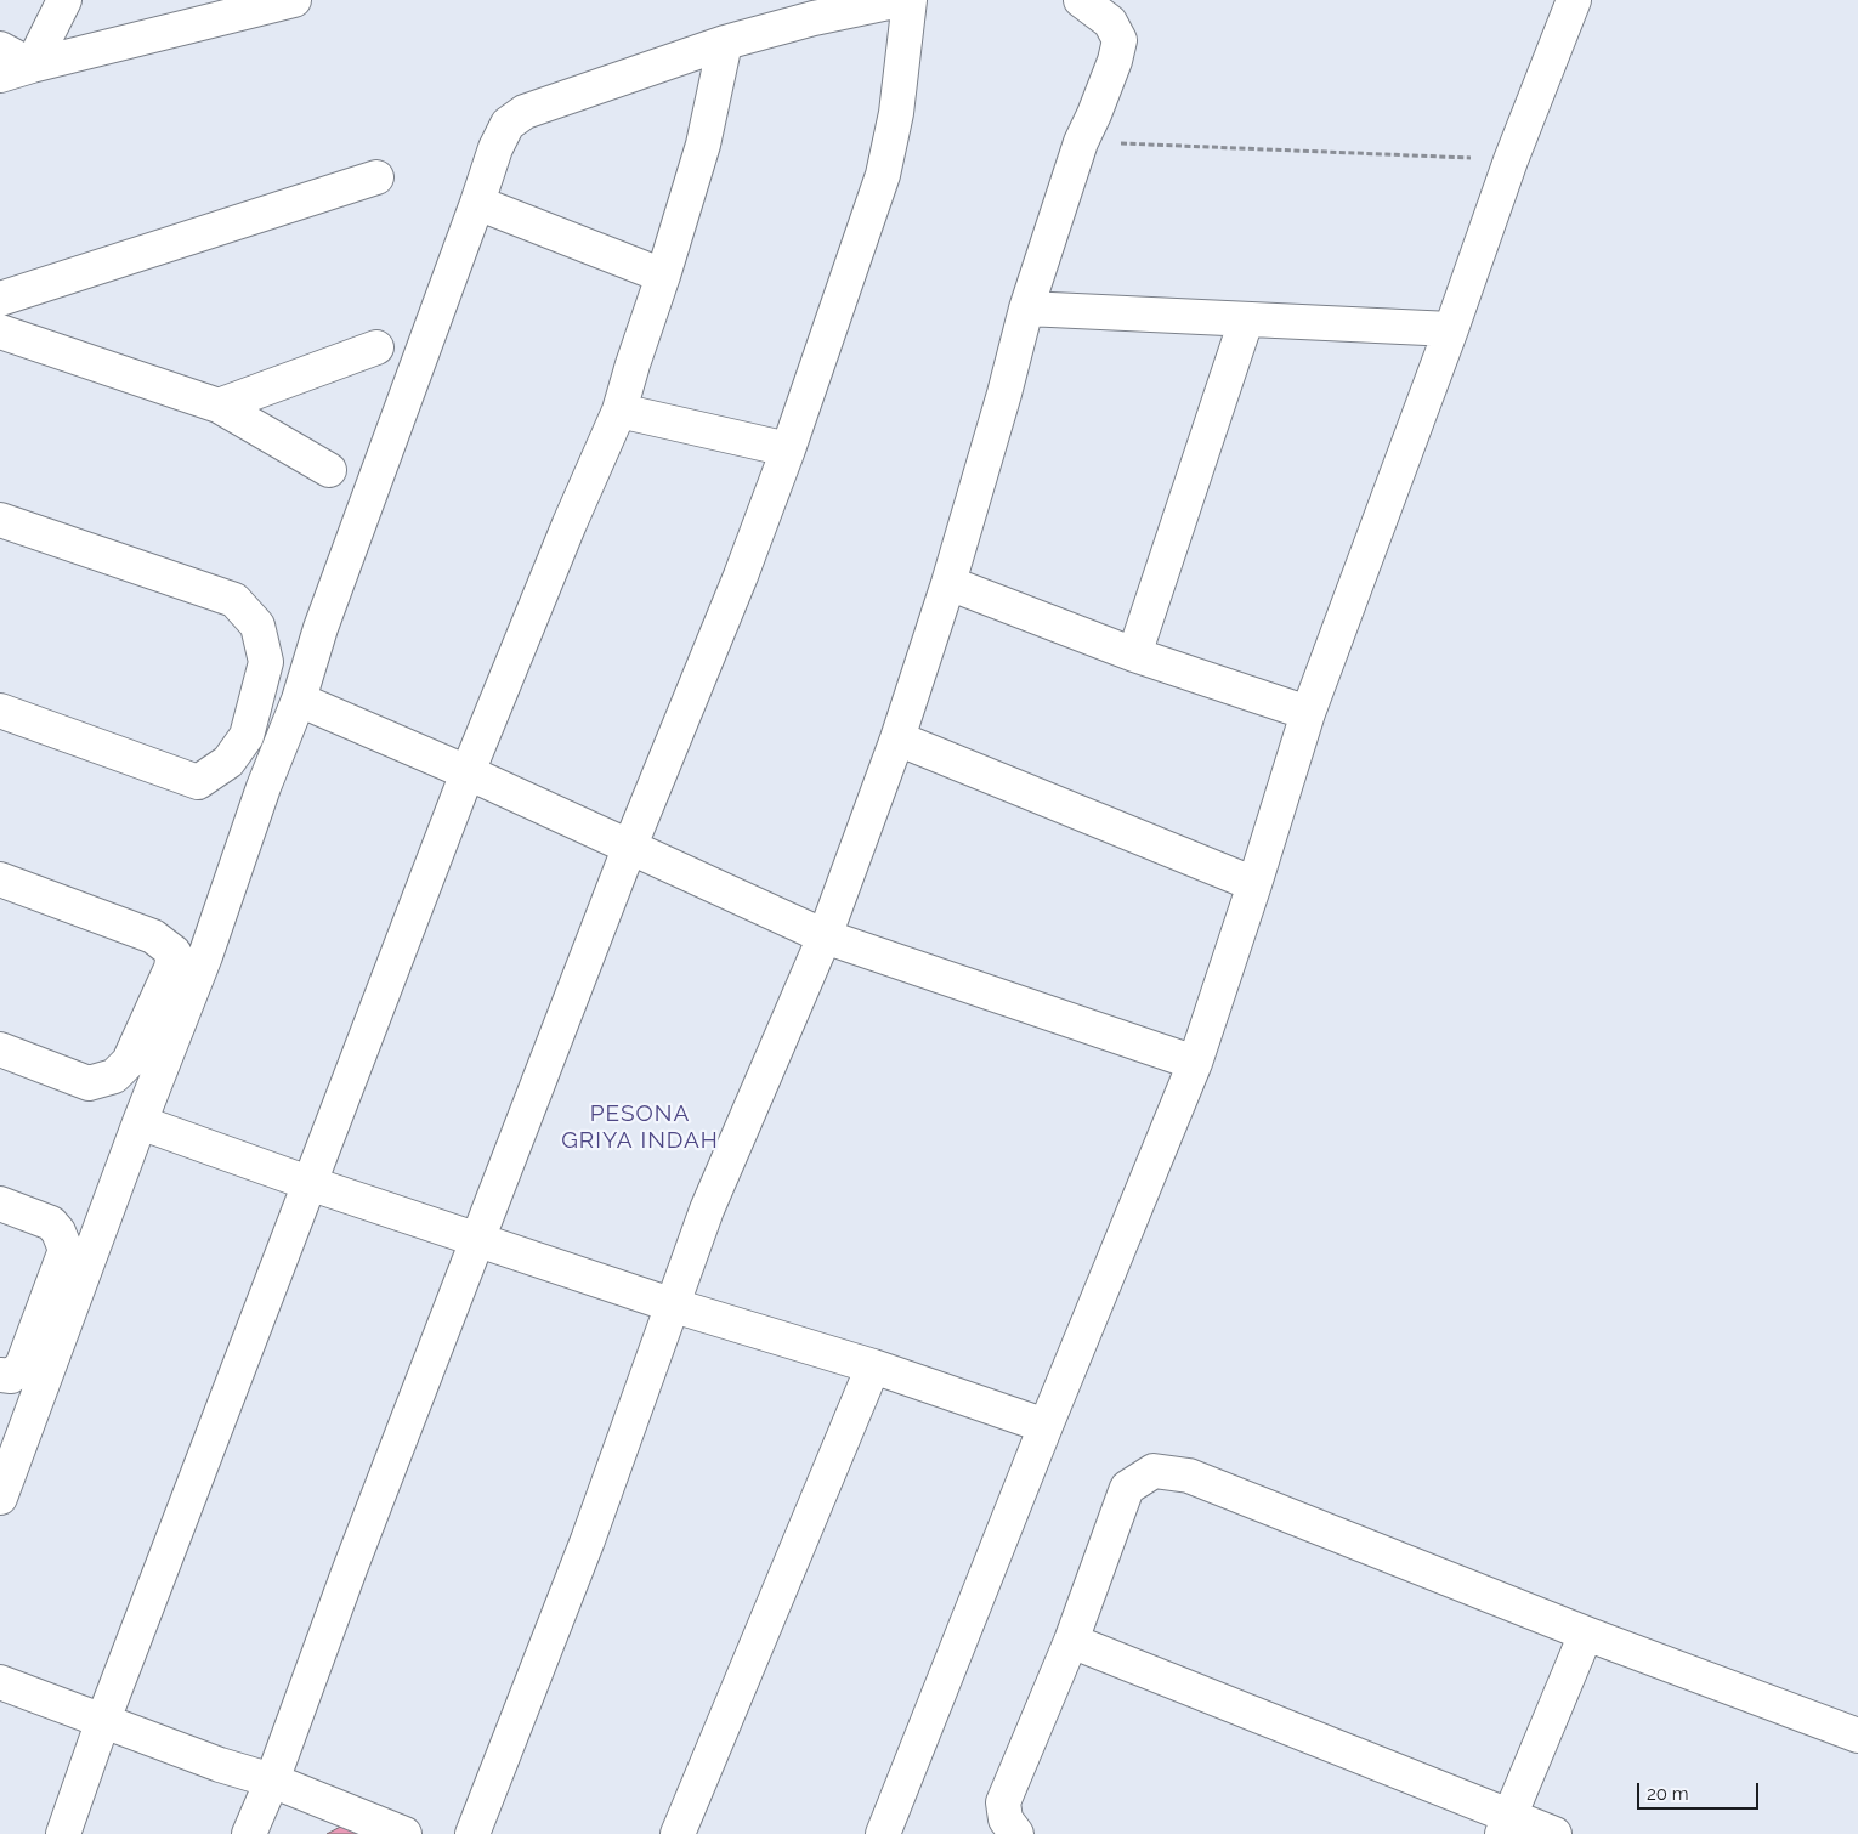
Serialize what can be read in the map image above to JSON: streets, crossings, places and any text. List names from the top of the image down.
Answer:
{
  "districts": ["PESONA GRIYA INDAH"],
  "scale_bar": "20 m"
}
